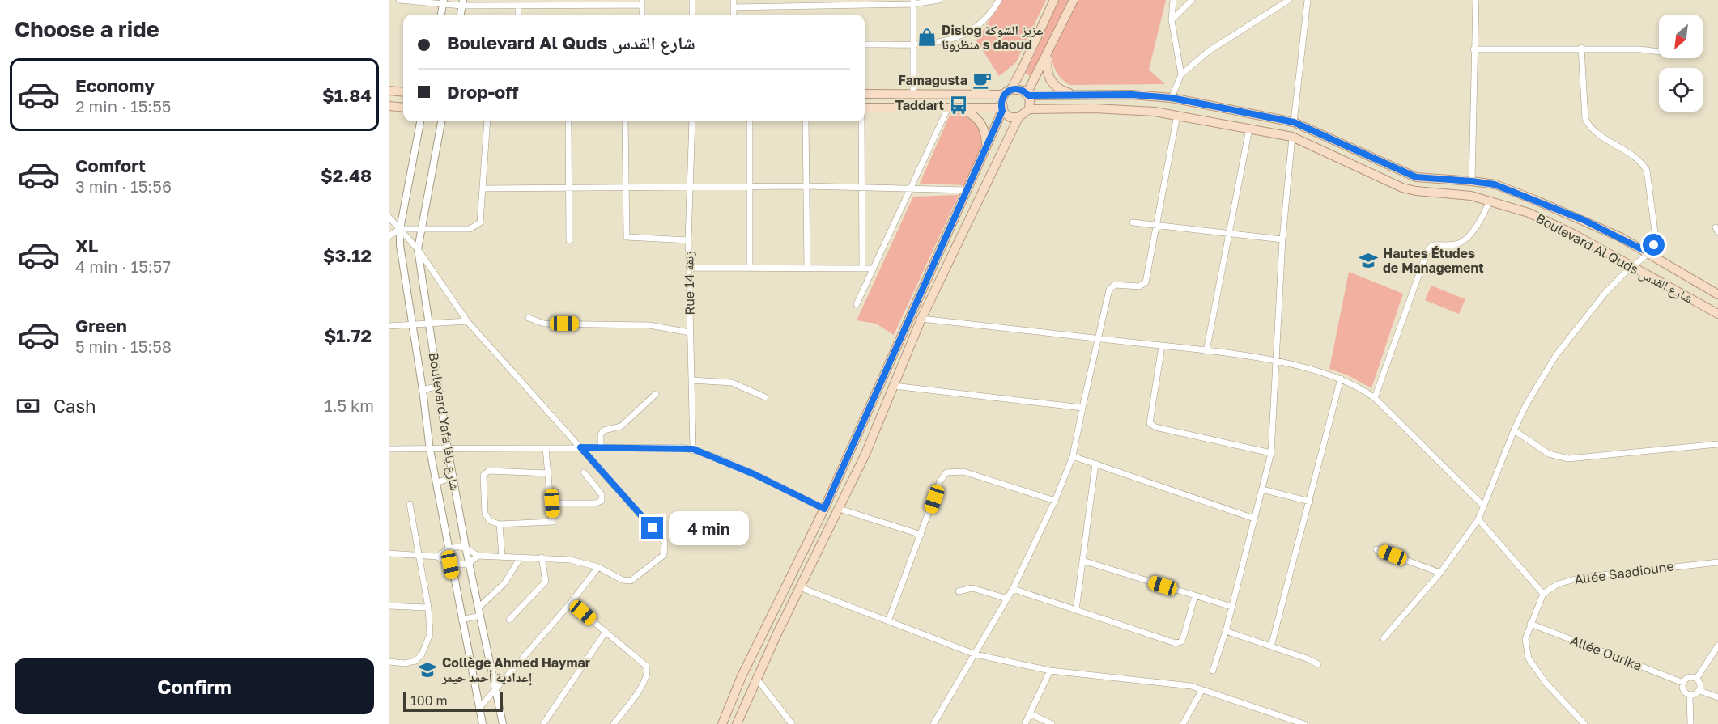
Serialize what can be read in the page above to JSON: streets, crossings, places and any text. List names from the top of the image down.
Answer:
{
  "streets": {
    "main road": ["Boulevard Al Quds شارع القدس"],
    "street": [
      "Rue 14 زنقة",
      "Boulevard Yafa شارع يافا",
      "Allée Saadioune",
      "Allée Ourika"
    ]
  },
  "places": {
    "shop": ["Dislog عزيز الشوكة منظرونا s daoud"],
    "cafe": ["Famagusta"],
    "bus stop": ["Taddart"],
    "school or university": ["Hautes Études de Management", "Collège Ahmed Haymar إعدادية أحمد حيمر"]
  },
  "scale_bar": "100 m",
  "north": "bottom left",
  "page": {
    "heading": "Choose a ride",
    "banner": ["Boulevard Al Quds شارع القدس", "Drop-off"],
    "list": [
      {
        "name": "Economy",
        "note": "2 min · 15:55",
        "value": "$1.84"
      },
      {
        "name": "Comfort",
        "note": "3 min · 15:56",
        "value": "$2.48"
      },
      {
        "name": "XL",
        "note": "4 min · 15:57",
        "value": "$3.12"
      },
      {
        "name": "Green",
        "note": "5 min · 15:58",
        "value": "$1.72"
      }
    ],
    "pay": ["Cash", "1.5 km"],
    "bubble": "4 min",
    "buttons": "Confirm",
    "scale": "100 m"
  }
}
